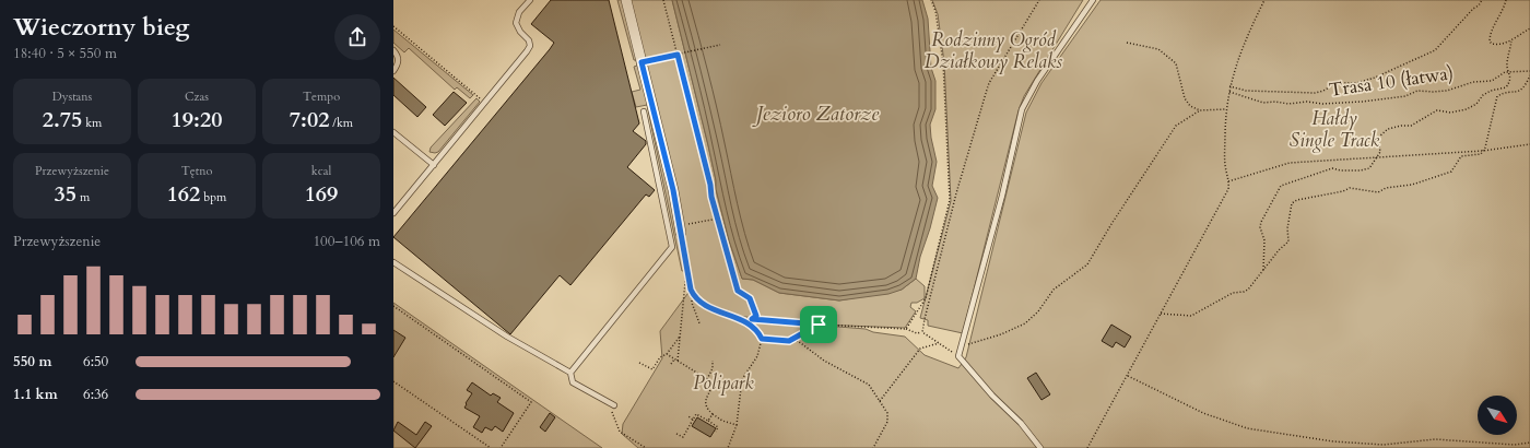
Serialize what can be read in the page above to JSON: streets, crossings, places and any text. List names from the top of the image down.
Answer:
{
  "streets": {
    "path": ["Trasa 10 (łatwa)"]
  },
  "water": ["Jezioro Zatorze"],
  "parks": ["Rodzinny Ogród Działkowy Relaks", "Hałdy Single Track", "Polipark"],
  "north": "bottom right",
  "page": {
    "heading": ["Wieczorny bieg", "18:40 · 5 × 550 m"],
    "stats": [
      ["Dystans", "2.75 km"],
      ["Czas", "19:20"],
      ["Tempo", "7:02 /km"],
      ["Przewyższenie", "35 m"],
      ["Tętno", "162 bpm"],
      ["kcal", "169"]
    ],
    "chart": ["Przewyższenie", "100–106 m"],
    "list": [
      {
        "name": "550 m",
        "note": "6:50"
      },
      {
        "name": "1.1 km",
        "note": "6:36"
      }
    ]
  }
}
